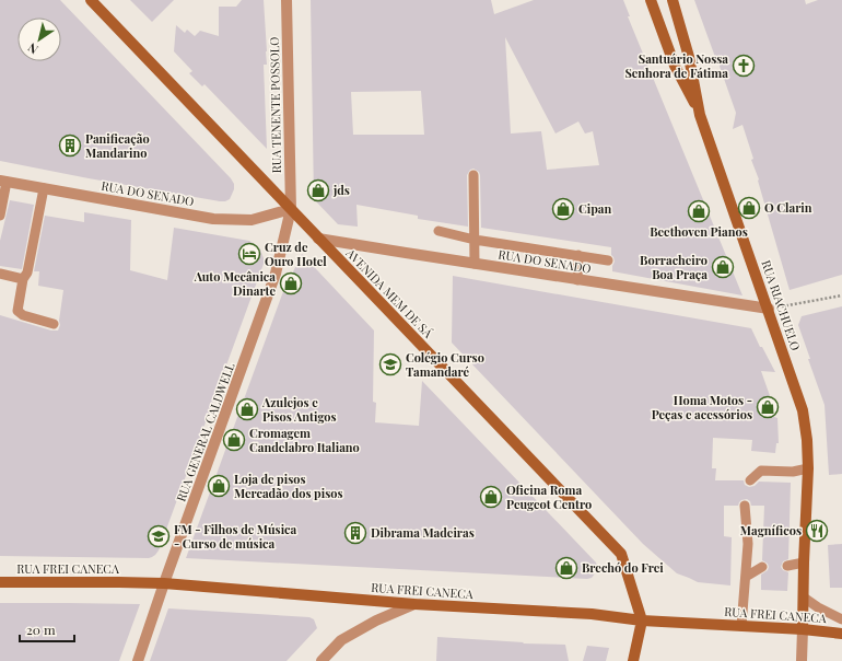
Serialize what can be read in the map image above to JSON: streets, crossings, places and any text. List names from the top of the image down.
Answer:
{
  "streets": {
    "main road": ["AVENIDA MEM DE SÁ", "RUA RIACHUELO", "RUA FREI CANECA"],
    "street": ["RUA TENENTE POSSOLO", "RUA DO SENADO", "RUA GENERAL CALDWELL"]
  },
  "crossings": [
    ["RUA TENENTE POSSOLO", "RUA DO SENADO"],
    ["RUA TENENTE POSSOLO", "AVENIDA MEM DE SÁ"],
    ["RUA TENENTE POSSOLO", "RUA GENERAL CALDWELL"],
    ["RUA DO SENADO", "AVENIDA MEM DE SÁ"],
    ["RUA DO SENADO", "RUA RIACHUELO"],
    ["RUA DO SENADO", "RUA GENERAL CALDWELL"],
    ["AVENIDA MEM DE SÁ", "RUA GENERAL CALDWELL"],
    ["AVENIDA MEM DE SÁ", "RUA FREI CANECA"],
    ["RUA RIACHUELO", "RUA FREI CANECA"],
    ["RUA GENERAL CALDWELL", "RUA FREI CANECA"]
  ],
  "places": {
    "church": ["Santuário Nossa Senhora de Fátima"],
    "building": ["Panificação Mandarino", "Dibrama Madeiras"],
    "shop": [
      "jds",
      "O Clarin",
      "Cipan",
      "Beethoven Pianos",
      "Borracheiro Boa Praça",
      "Auto Mecânica Dinarte",
      "Homa Motos - Peças e acessórios",
      "Azulejos e Pisos Antigos",
      "Cromagem Candelabro Italiano",
      "Loja de pisos Mercadão dos pisos",
      "Oficina Roma Peugeot Centro",
      "Brechó do Frei"
    ],
    "hotel": ["Cruz de Ouro Hotel"],
    "school or university": ["Colégio Curso Tamandaré", "FM - Filhos de Música - Curso de música"],
    "restaurant": ["Magníficos"]
  },
  "scale_bar": "20 m",
  "north": "bottom left"
}
